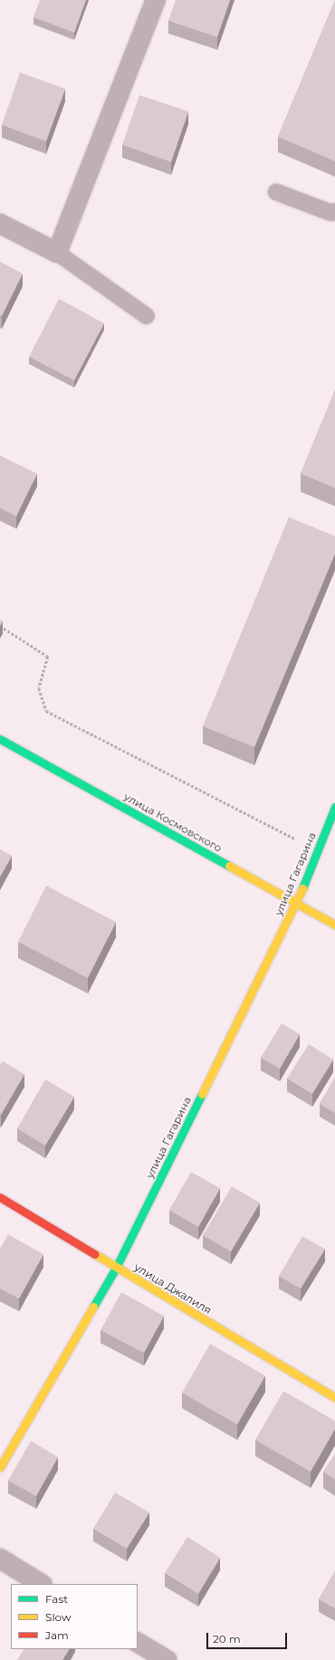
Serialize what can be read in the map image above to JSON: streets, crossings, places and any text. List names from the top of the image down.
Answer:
{
  "streets": {
    "street": ["улица Космовского", "улица Гагарина", "улица Джалиля"]
  },
  "crossings": [
    ["улица Космовского", "улица Гагарина"],
    ["улица Гагарина", "улица Джалиля"]
  ],
  "legend": ["Fast", "Slow", "Jam"],
  "scale_bar": "20 m"
}
